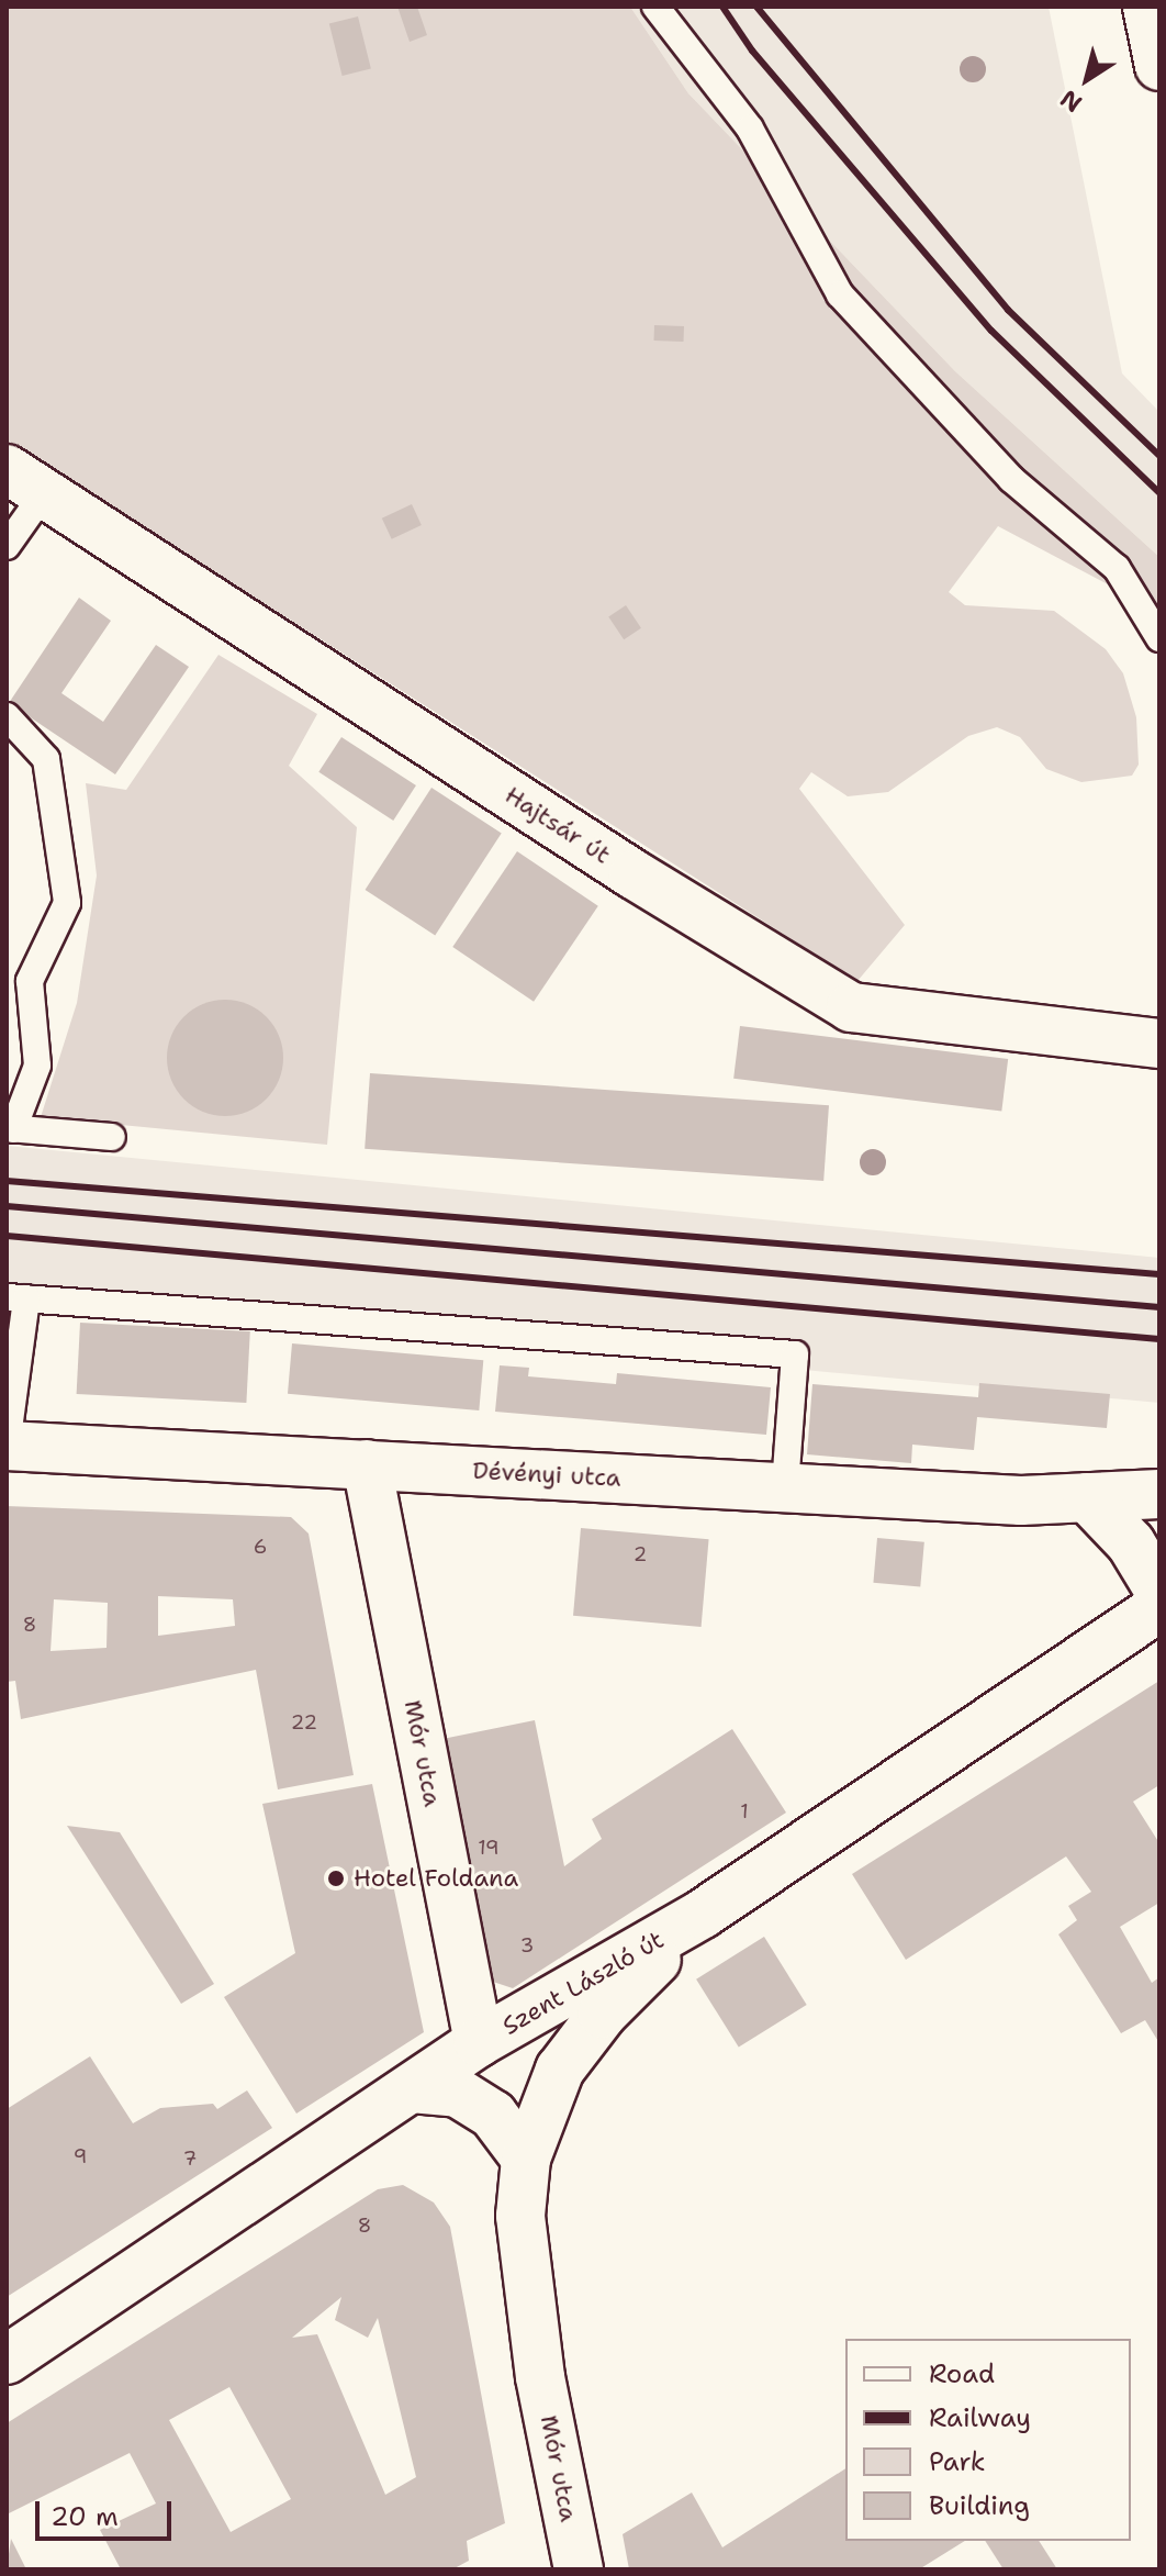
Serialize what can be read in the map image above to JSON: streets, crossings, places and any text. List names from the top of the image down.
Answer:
{
  "streets": {
    "street": [
      "Hajtsár út",
      "Dévényi utca",
      "Mór utca",
      "Szent László út"
    ]
  },
  "crossings": [
    ["Dévényi utca", "Mór utca"],
    ["Mór utca", "Szent László út"]
  ],
  "places": ["Hotel Foldana"],
  "house_numbers": [
    "6",
    "2",
    "8",
    "22",
    "1",
    "19",
    "3",
    "9",
    "7",
    "8"
  ],
  "legend": [
    "Road",
    "Railway",
    "Park",
    "Building"
  ],
  "scale_bar": "20 m",
  "north": "bottom left"
}
